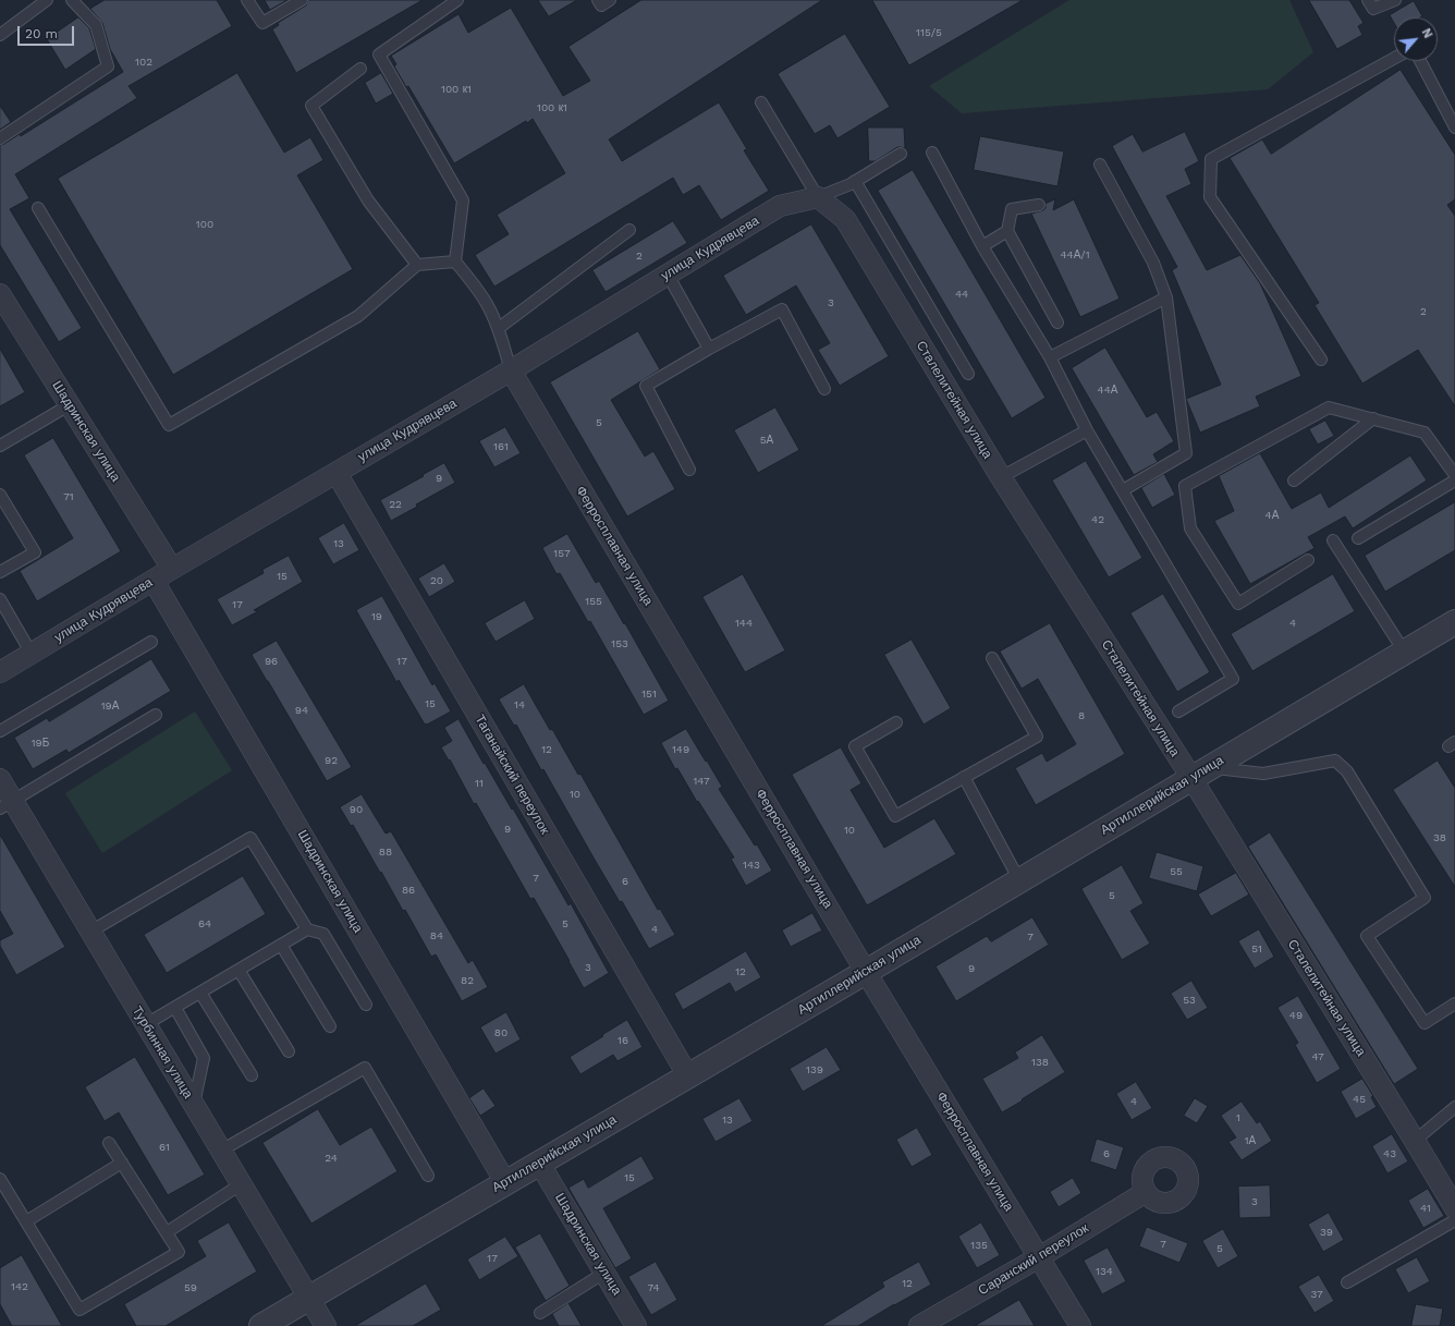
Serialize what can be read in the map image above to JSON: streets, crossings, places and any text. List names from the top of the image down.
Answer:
{
  "streets": {
    "street": [
      "улица Кудрявцева",
      "Сталелитейная улица",
      "Шадринская улица",
      "Ферросплавная улица",
      "Таганайский переулок",
      "Артиллерийская улица",
      "Турбинная улица",
      "Саранский переулок"
    ]
  },
  "crossings": [
    ["улица Кудрявцева", "Сталелитейная улица"],
    ["улица Кудрявцева", "Шадринская улица"],
    ["улица Кудрявцева", "Ферросплавная улица"],
    ["улица Кудрявцева", "Таганайский переулок"],
    ["Сталелитейная улица", "Артиллерийская улица"],
    ["Шадринская улица", "Артиллерийская улица"],
    ["Ферросплавная улица", "Артиллерийская улица"],
    ["Ферросплавная улица", "Саранский переулок"],
    ["Таганайский переулок", "Артиллерийская улица"],
    ["Артиллерийская улица", "Турбинная улица"]
  ],
  "house_numbers": [
    "115/5",
    "102",
    "100 к1",
    "100 к1",
    "100",
    "44А/1",
    "2",
    "44",
    "3",
    "2",
    "44А",
    "5",
    "5А",
    "161",
    "9",
    "71",
    "22",
    "4А",
    "42",
    "13",
    "157",
    "15",
    "20",
    "155",
    "17",
    "19",
    "144",
    "4",
    "153",
    "96",
    "17",
    "151",
    "15",
    "14",
    "19А",
    "94",
    "8",
    "19Б",
    "12",
    "149",
    "92",
    "147",
    "11",
    "10",
    "90",
    "9",
    "10",
    "38",
    "88",
    "143",
    "55",
    "7",
    "6",
    "86",
    "5",
    "64",
    "5",
    "4",
    "84",
    "7",
    "51",
    "3",
    "9",
    "12",
    "82",
    "53",
    "49",
    "80",
    "16",
    "47",
    "138",
    "139",
    "45",
    "4",
    "1",
    "13",
    "1А",
    "61",
    "6",
    "43",
    "24",
    "15",
    "3",
    "41",
    "39",
    "7",
    "135",
    "5",
    "17",
    "134",
    "12",
    "142",
    "59",
    "74",
    "37"
  ],
  "scale_bar": "20 m",
  "north": "top right"
}
